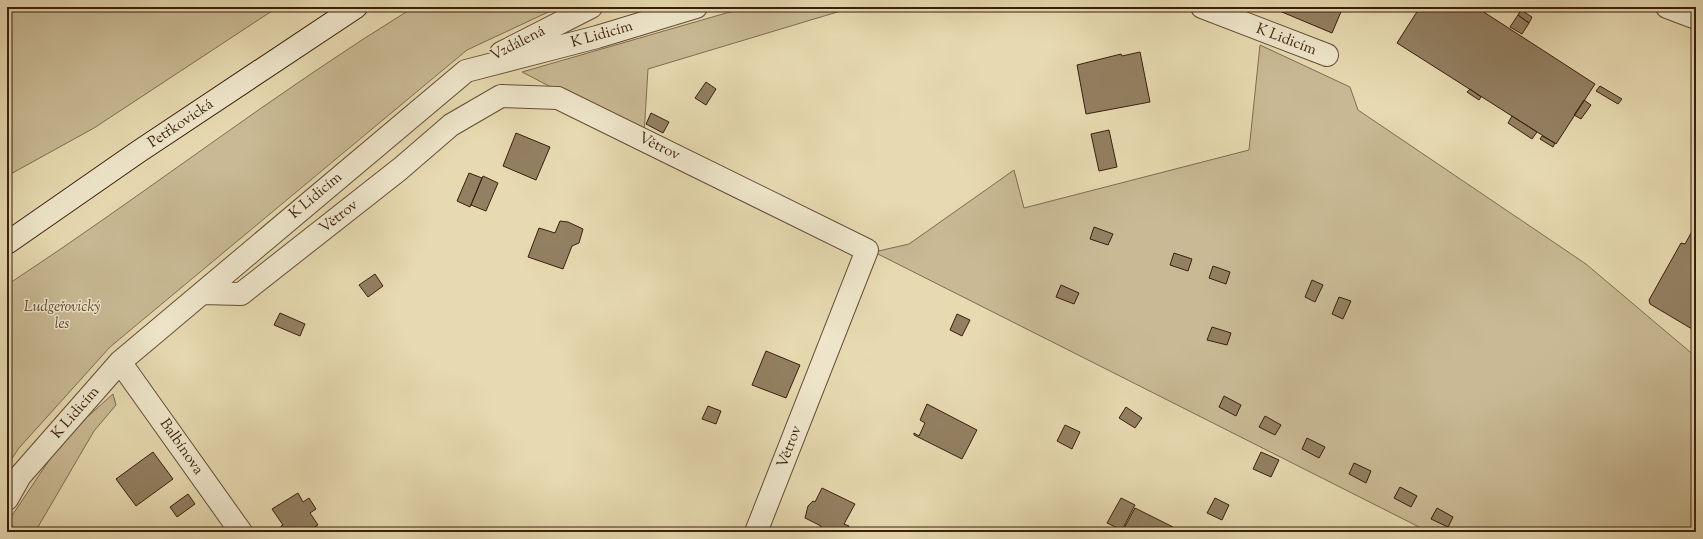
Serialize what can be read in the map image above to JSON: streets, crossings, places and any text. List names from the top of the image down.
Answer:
{
  "streets": {
    "street": [
      "K Lidicím",
      "Vzdálená",
      "Petřkovická",
      "Větrov",
      "Balbínova"
    ]
  },
  "crossings": [
    ["K Lidicím", "Vzdálená"],
    ["K Lidicím", "Větrov"],
    ["K Lidicím", "Balbínova"]
  ],
  "parks": ["Ludgeřovický les"]
}
